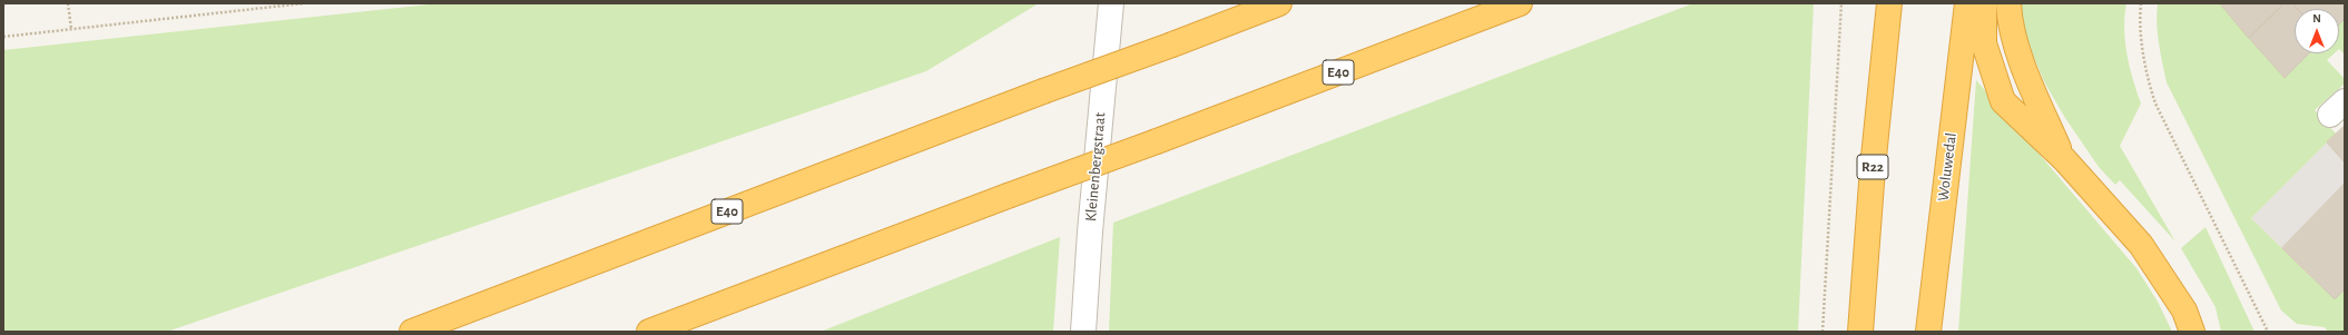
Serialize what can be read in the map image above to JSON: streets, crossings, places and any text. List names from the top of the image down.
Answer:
{
  "streets": {
    "highway": ["E40", "R22", "Woluwedal"],
    "street": ["Kleinenbergstraat"]
  },
  "north": "top"
}
